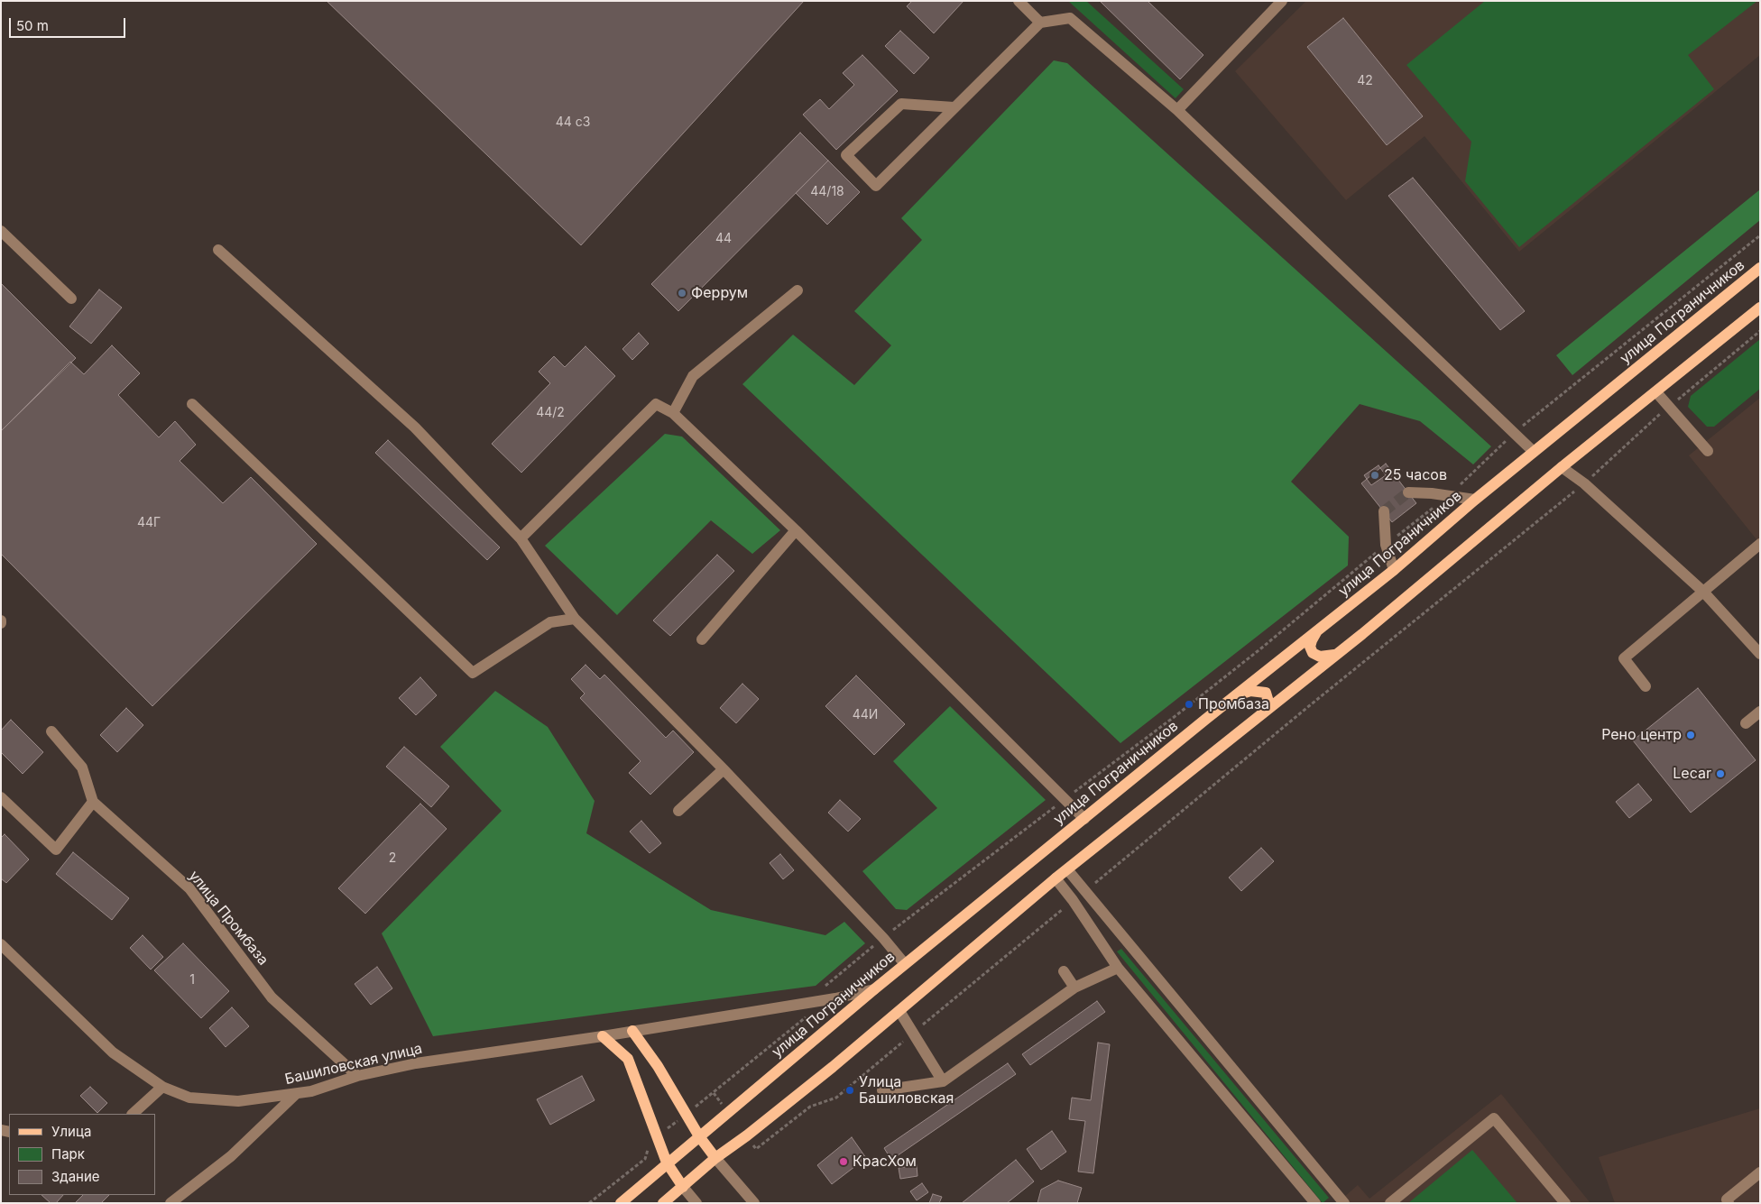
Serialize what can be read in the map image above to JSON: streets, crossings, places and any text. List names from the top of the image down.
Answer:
{
  "streets": {
    "main road": ["улица Пограничников"],
    "street": ["улица Промбаза", "Башиловская улица"]
  },
  "crossings": [
    ["улица Пограничников", "Башиловская улица"],
    ["улица Промбаза", "Башиловская улица"]
  ],
  "places": [
    "Феррум",
    "25 часов",
    "Промбаза",
    "Рено центр",
    "Lecar",
    "Улица Башиловская",
    "КрасХом"
  ],
  "house_numbers": [
    "42",
    "44 с3",
    "44/18",
    "44",
    "44/2",
    "44Г",
    "44И",
    "2",
    "1"
  ],
  "legend": ["Улица", "Парк", "Здание"],
  "scale_bar": "50 m"
}
